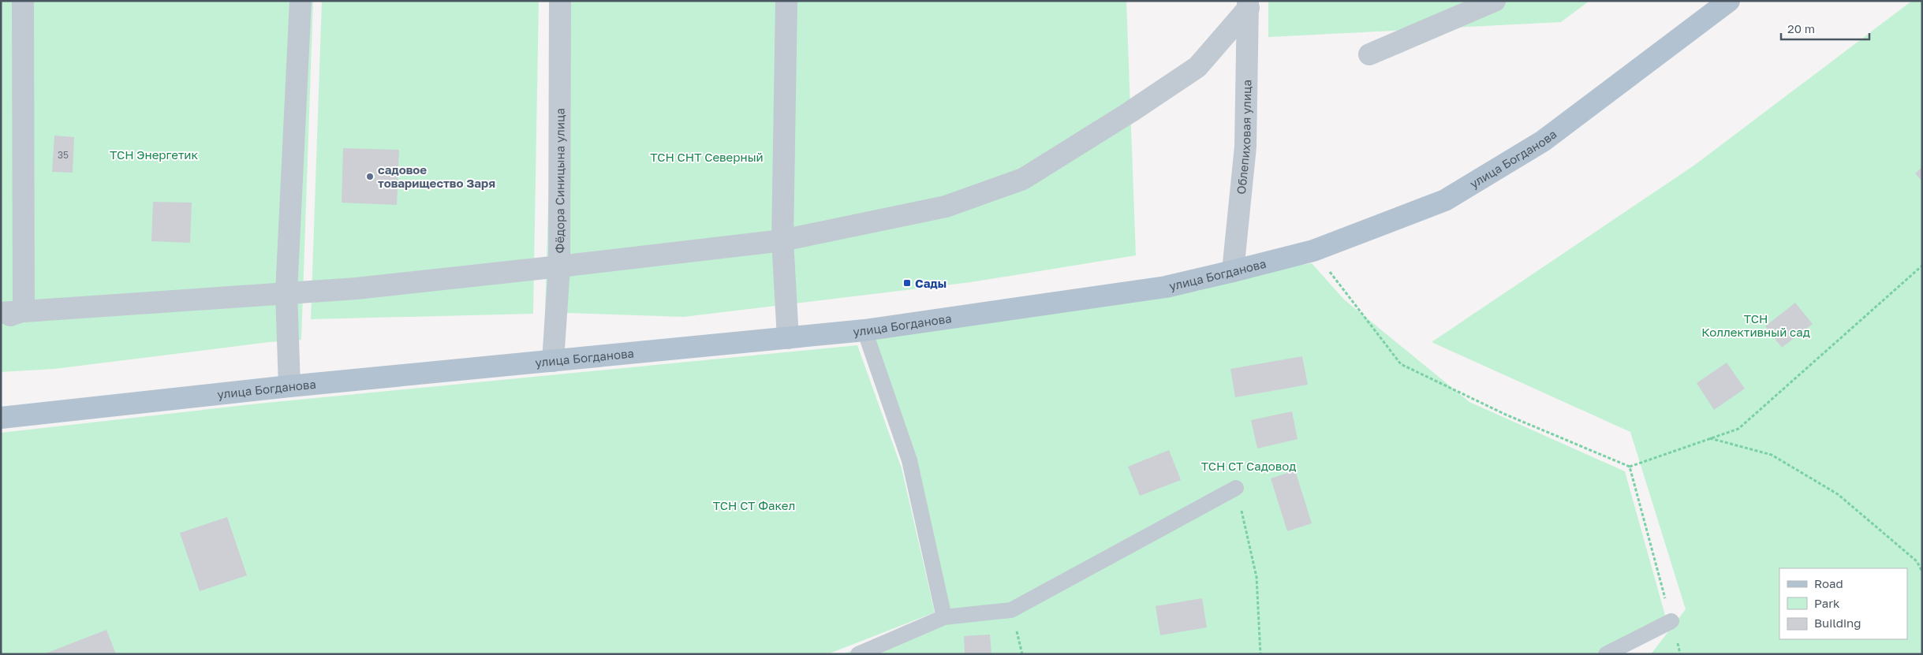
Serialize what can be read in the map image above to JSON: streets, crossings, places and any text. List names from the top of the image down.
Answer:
{
  "streets": {
    "main road": ["улица Богданова"],
    "street": ["Облепиховая улица", "Фёдора Синицына улица"]
  },
  "crossings": [
    ["Облепиховая улица", "улица Богданова"],
    ["улица Богданова", "Фёдора Синицына улица"]
  ],
  "parks": [
    "ТСН Энергетик",
    "ТСН СНТ Северный",
    "ТСН Коллективный сад",
    "ТСН СТ Садовод",
    "ТСН СТ Факел"
  ],
  "places": {
    "other": ["садовое товарищество Заря"],
    "transit": ["Сады"]
  },
  "house_numbers": ["35"],
  "legend": ["Road", "Park", "Building"],
  "scale_bar": "20 m"
}
